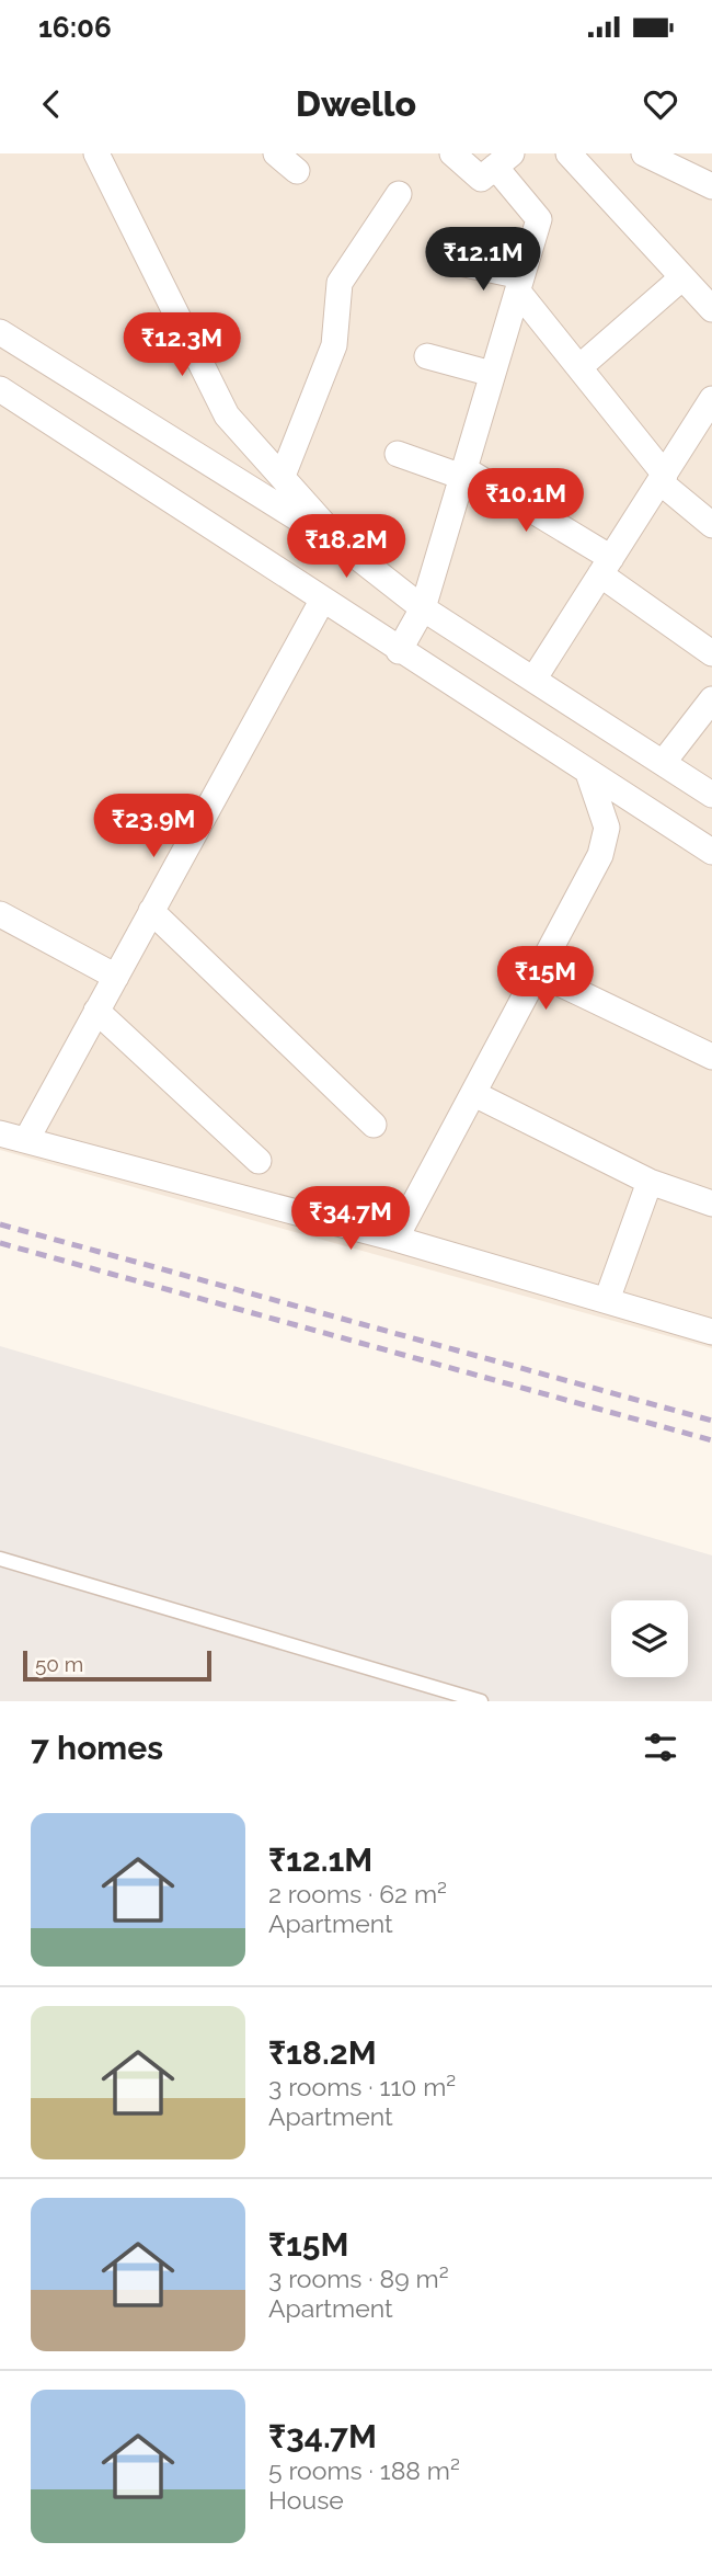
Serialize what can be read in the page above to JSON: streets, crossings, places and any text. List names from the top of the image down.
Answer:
{
  "scale_bar": "50 m",
  "page": {
    "status": "16:06",
    "header": "Dwello",
    "price": [
      "₹12.1M",
      "₹12.3M",
      "₹10.1M",
      "₹18.2M",
      "₹23.9M",
      "₹15M",
      "₹34.7M"
    ],
    "scale": "50 m",
    "heading": "7 homes",
    "list": [
      {
        "name": "₹12.1M",
        "note": "2 rooms · 62 m² · Apartment"
      },
      {
        "name": "₹18.2M",
        "note": "3 rooms · 110 m² · Apartment"
      },
      {
        "name": "₹15M",
        "note": "3 rooms · 89 m² · Apartment"
      },
      {
        "name": "₹34.7M",
        "note": "5 rooms · 188 m² · House"
      }
    ]
  }
}
